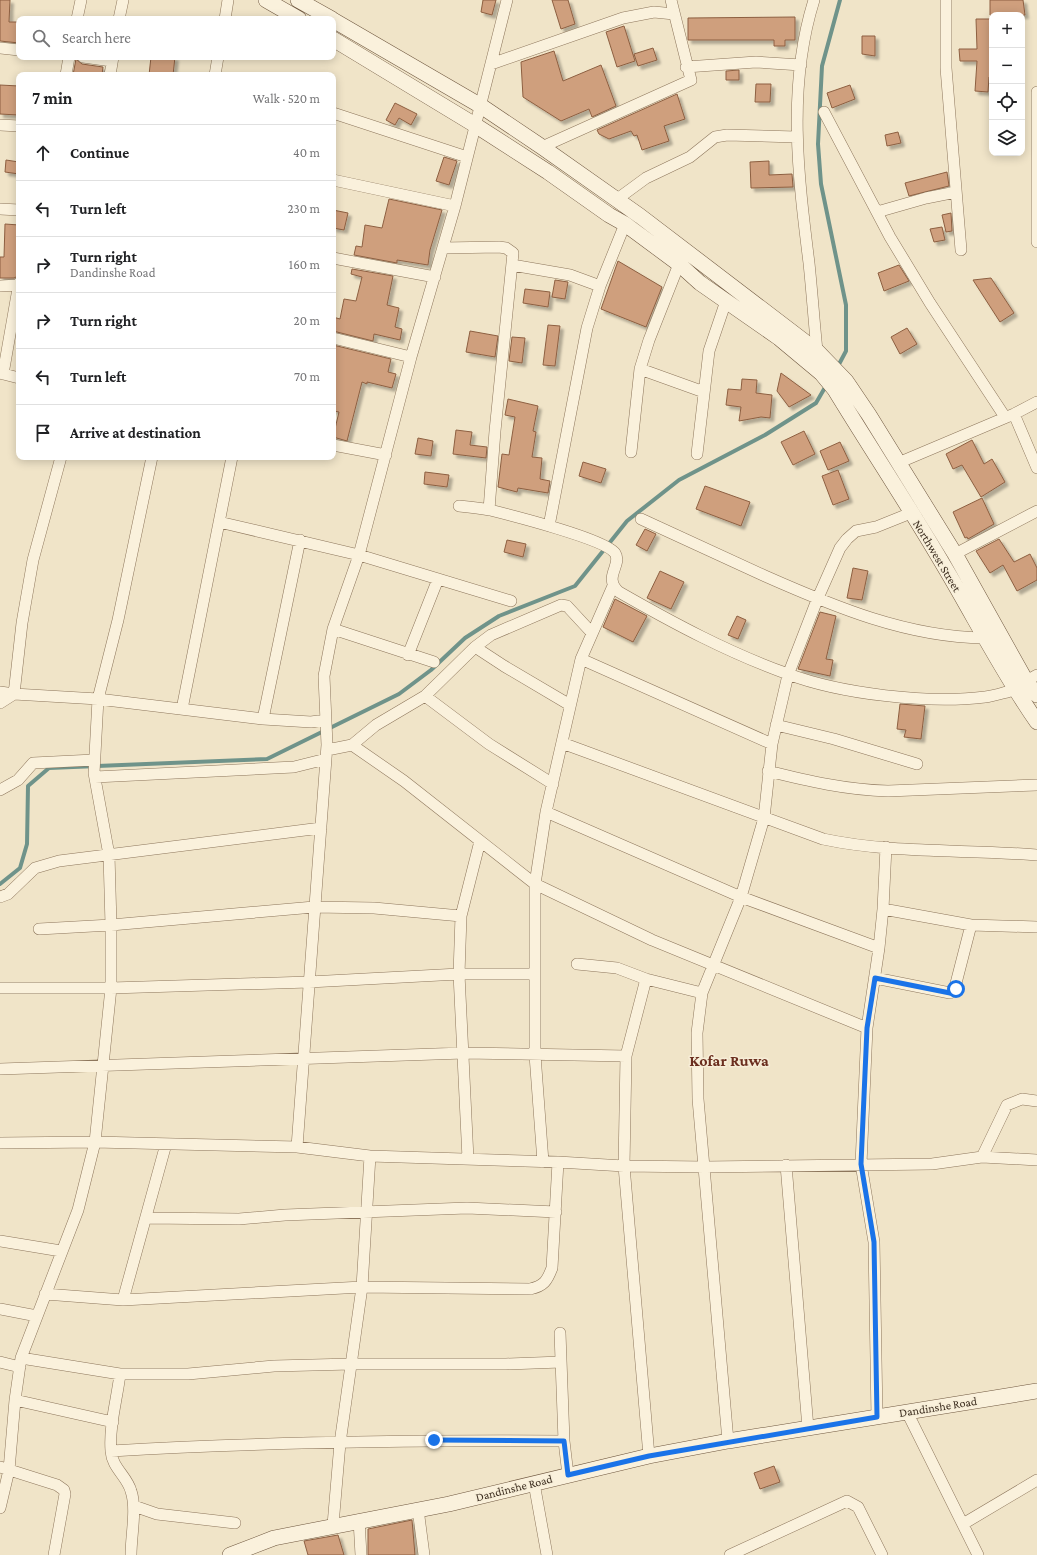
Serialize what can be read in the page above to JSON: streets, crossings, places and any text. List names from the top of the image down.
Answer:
{
  "streets": {
    "main road": ["Northwest Street", "Dandinshe Road"]
  },
  "districts": ["Kofar Ruwa"],
  "page": {
    "map_buttons": ["+", "−"],
    "search": "Search here",
    "heading": ["7 min", "Walk · 520 m"],
    "list": [
      ["Continue", "40 m"],
      ["Turn left", "230 m"],
      ["Turn right", "Dandinshe Road", "160 m"],
      ["Turn right", "20 m"],
      ["Turn left", "70 m"],
      "Arrive at destination"
    ]
  }
}
